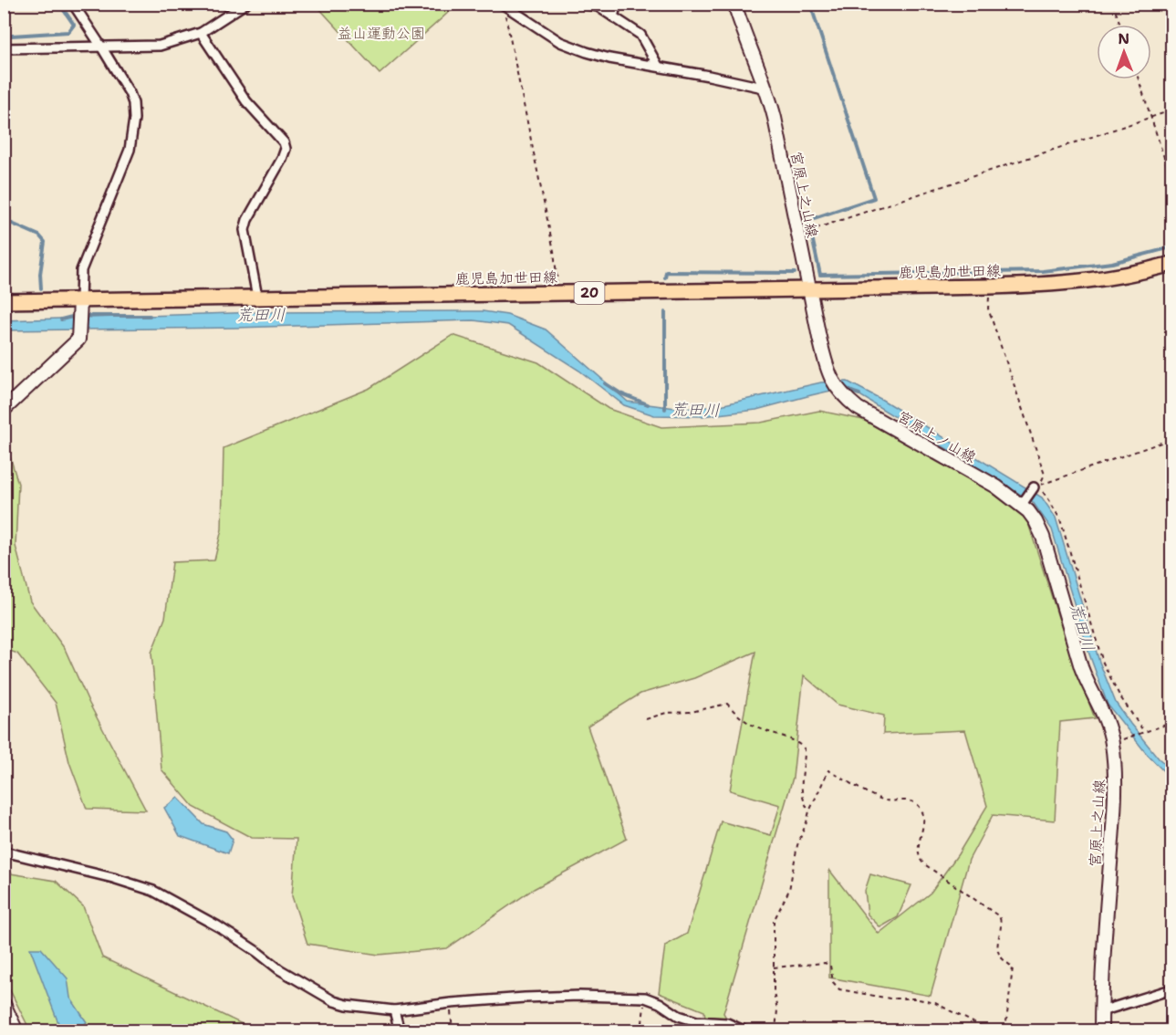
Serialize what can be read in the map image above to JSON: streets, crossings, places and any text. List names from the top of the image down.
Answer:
{
  "streets": {
    "main road": ["鹿児島加世田線", "20"],
    "street": ["宮原上之山線", "宮原上ノ山線"]
  },
  "crossings": [
    ["宮原上之山線", "鹿児島加世田線"],
    ["宮原上之山線", "宮原上ノ山線"]
  ],
  "water": ["荒田川"],
  "parks": ["益山運動公園"],
  "north": "top"
}
